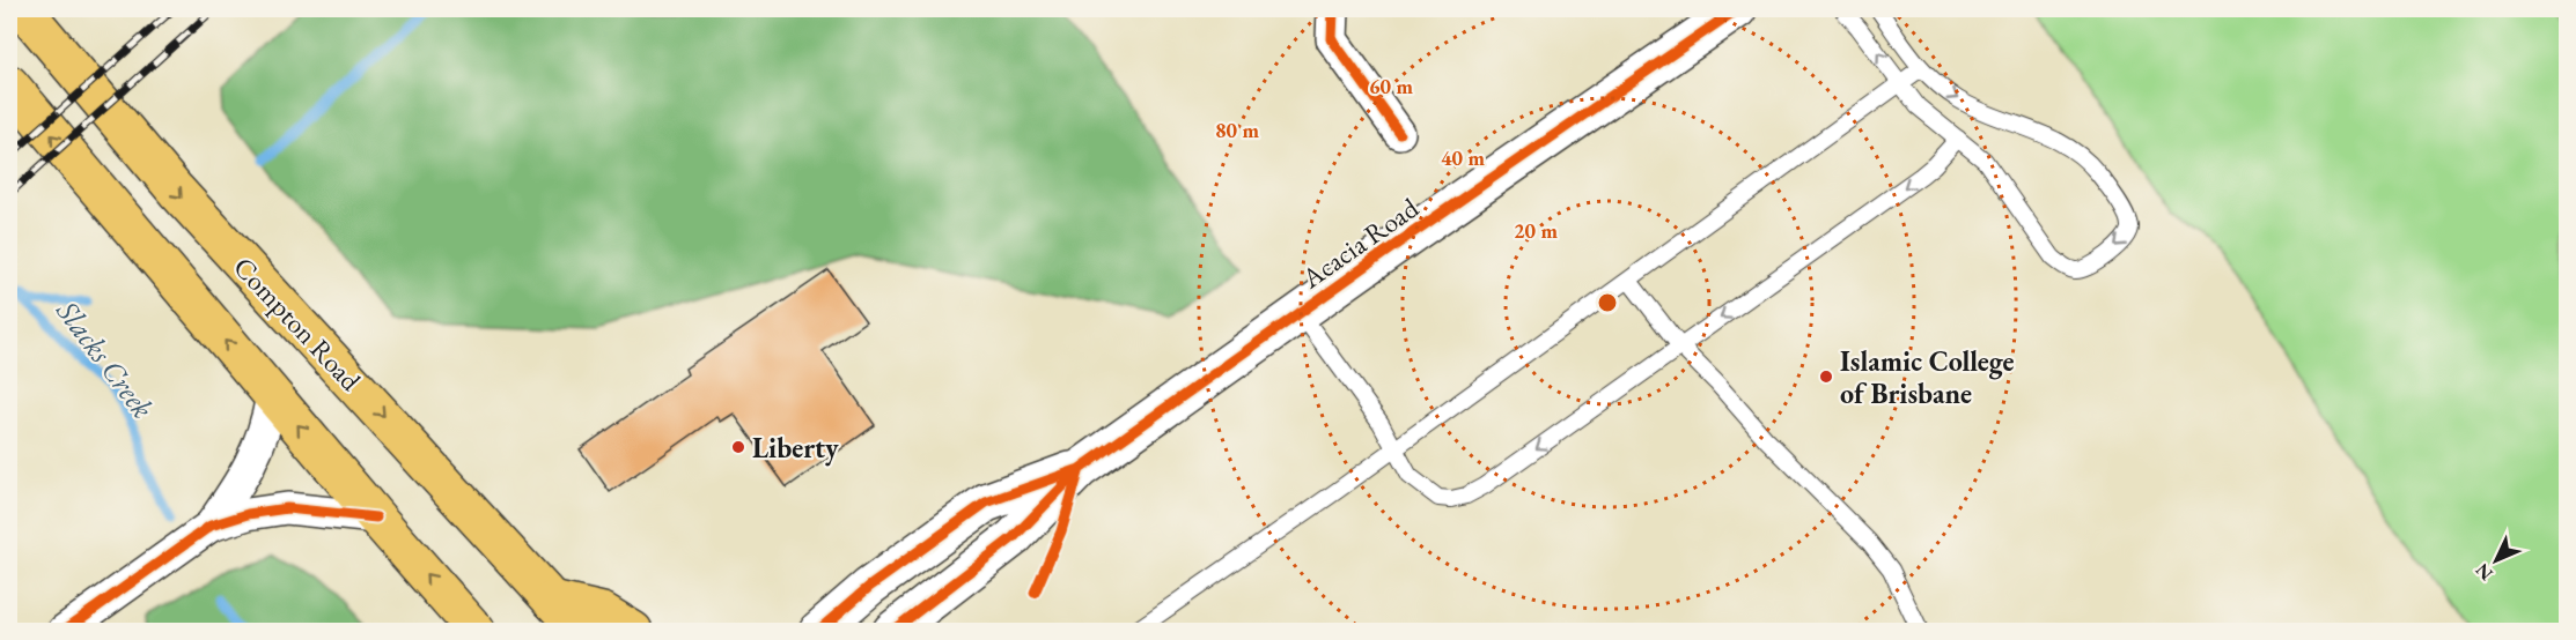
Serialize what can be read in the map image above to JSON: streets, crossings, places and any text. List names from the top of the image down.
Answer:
{
  "streets": {
    "main road": ["Compton Road"],
    "street": ["Acacia Road"]
  },
  "water": ["Slacks Creek"],
  "places": ["Islamic College of Brisbane", "Liberty"],
  "north": "bottom left",
  "rings": [
    "60 m",
    "80 m",
    "40 m",
    "20 m"
  ]
}
